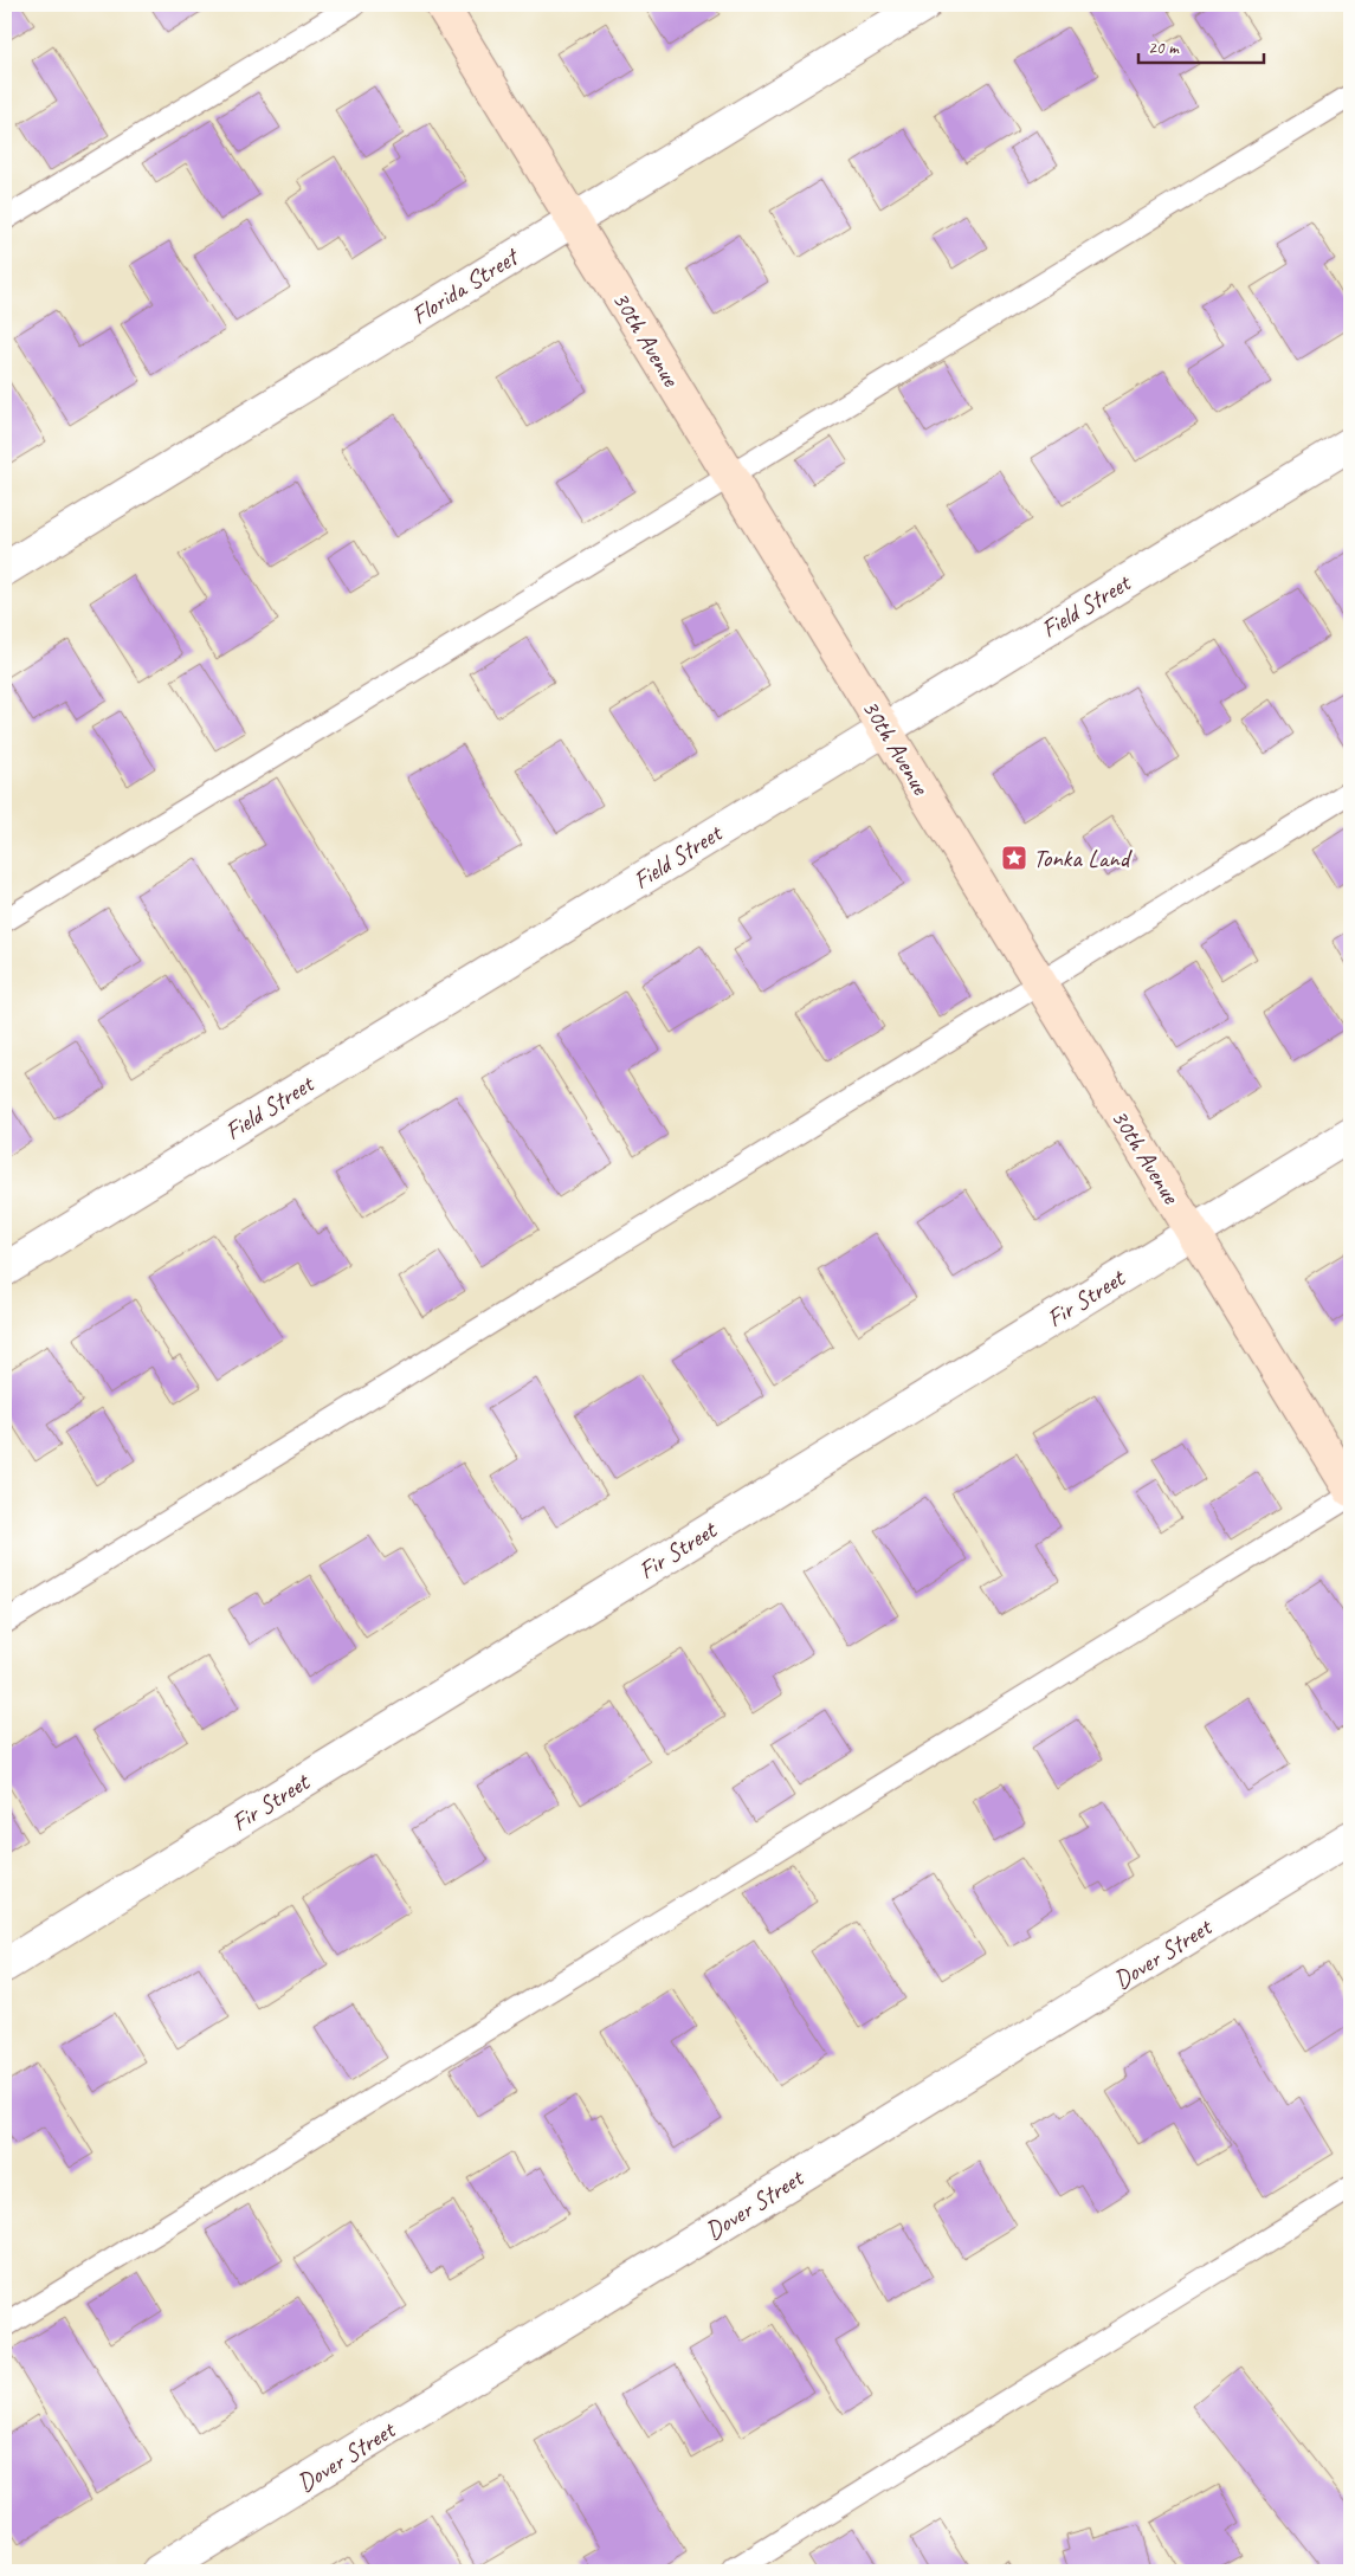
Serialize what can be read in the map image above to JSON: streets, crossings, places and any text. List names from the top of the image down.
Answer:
{
  "streets": {
    "street": [
      "Florida Street",
      "30th Avenue",
      "Field Street",
      "Fir Street",
      "Dover Street"
    ]
  },
  "crossings": [
    ["Florida Street", "30th Avenue"],
    ["30th Avenue", "Field Street"],
    ["30th Avenue", "Fir Street"]
  ],
  "places": {
    "place": ["Tonka Land"]
  },
  "scale_bar": "20 m"
}
